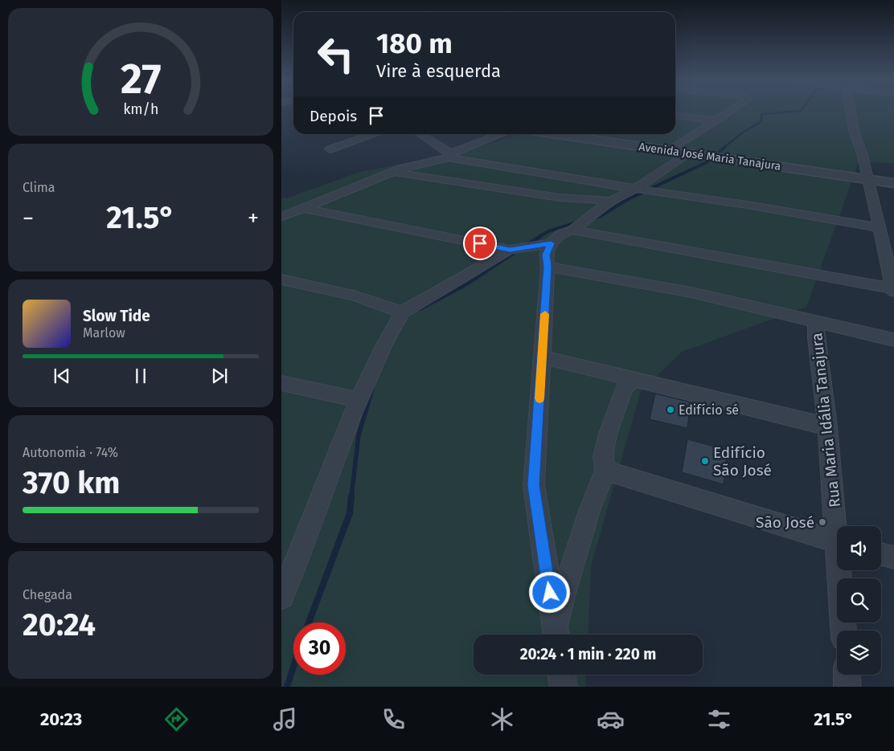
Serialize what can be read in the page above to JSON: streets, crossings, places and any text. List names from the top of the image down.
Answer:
{
  "streets": {
    "street": ["Avenida José Maria Tanajura", "Rua Maria Idália Tanajura"]
  },
  "places": ["Edifício sé", "Edifício São José", "São José"],
  "page": {
    "turn": ["180 m", "Vire à esquerda"],
    "then": "Depois",
    "tile": [
      "Clima",
      ["Autonomia · 74%", "370 km"],
      ["Chegada", "20:24"]
    ],
    "heat": ["−", "21.5°", "+"],
    "song": ["Slow Tide", "Marlow"],
    "limit": "30",
    "trip": "20:24 · 1 min · 220 m",
    "tabs": ["20:23", "21.5°"],
    "gauge": ["27", "km/h"]
  }
}
